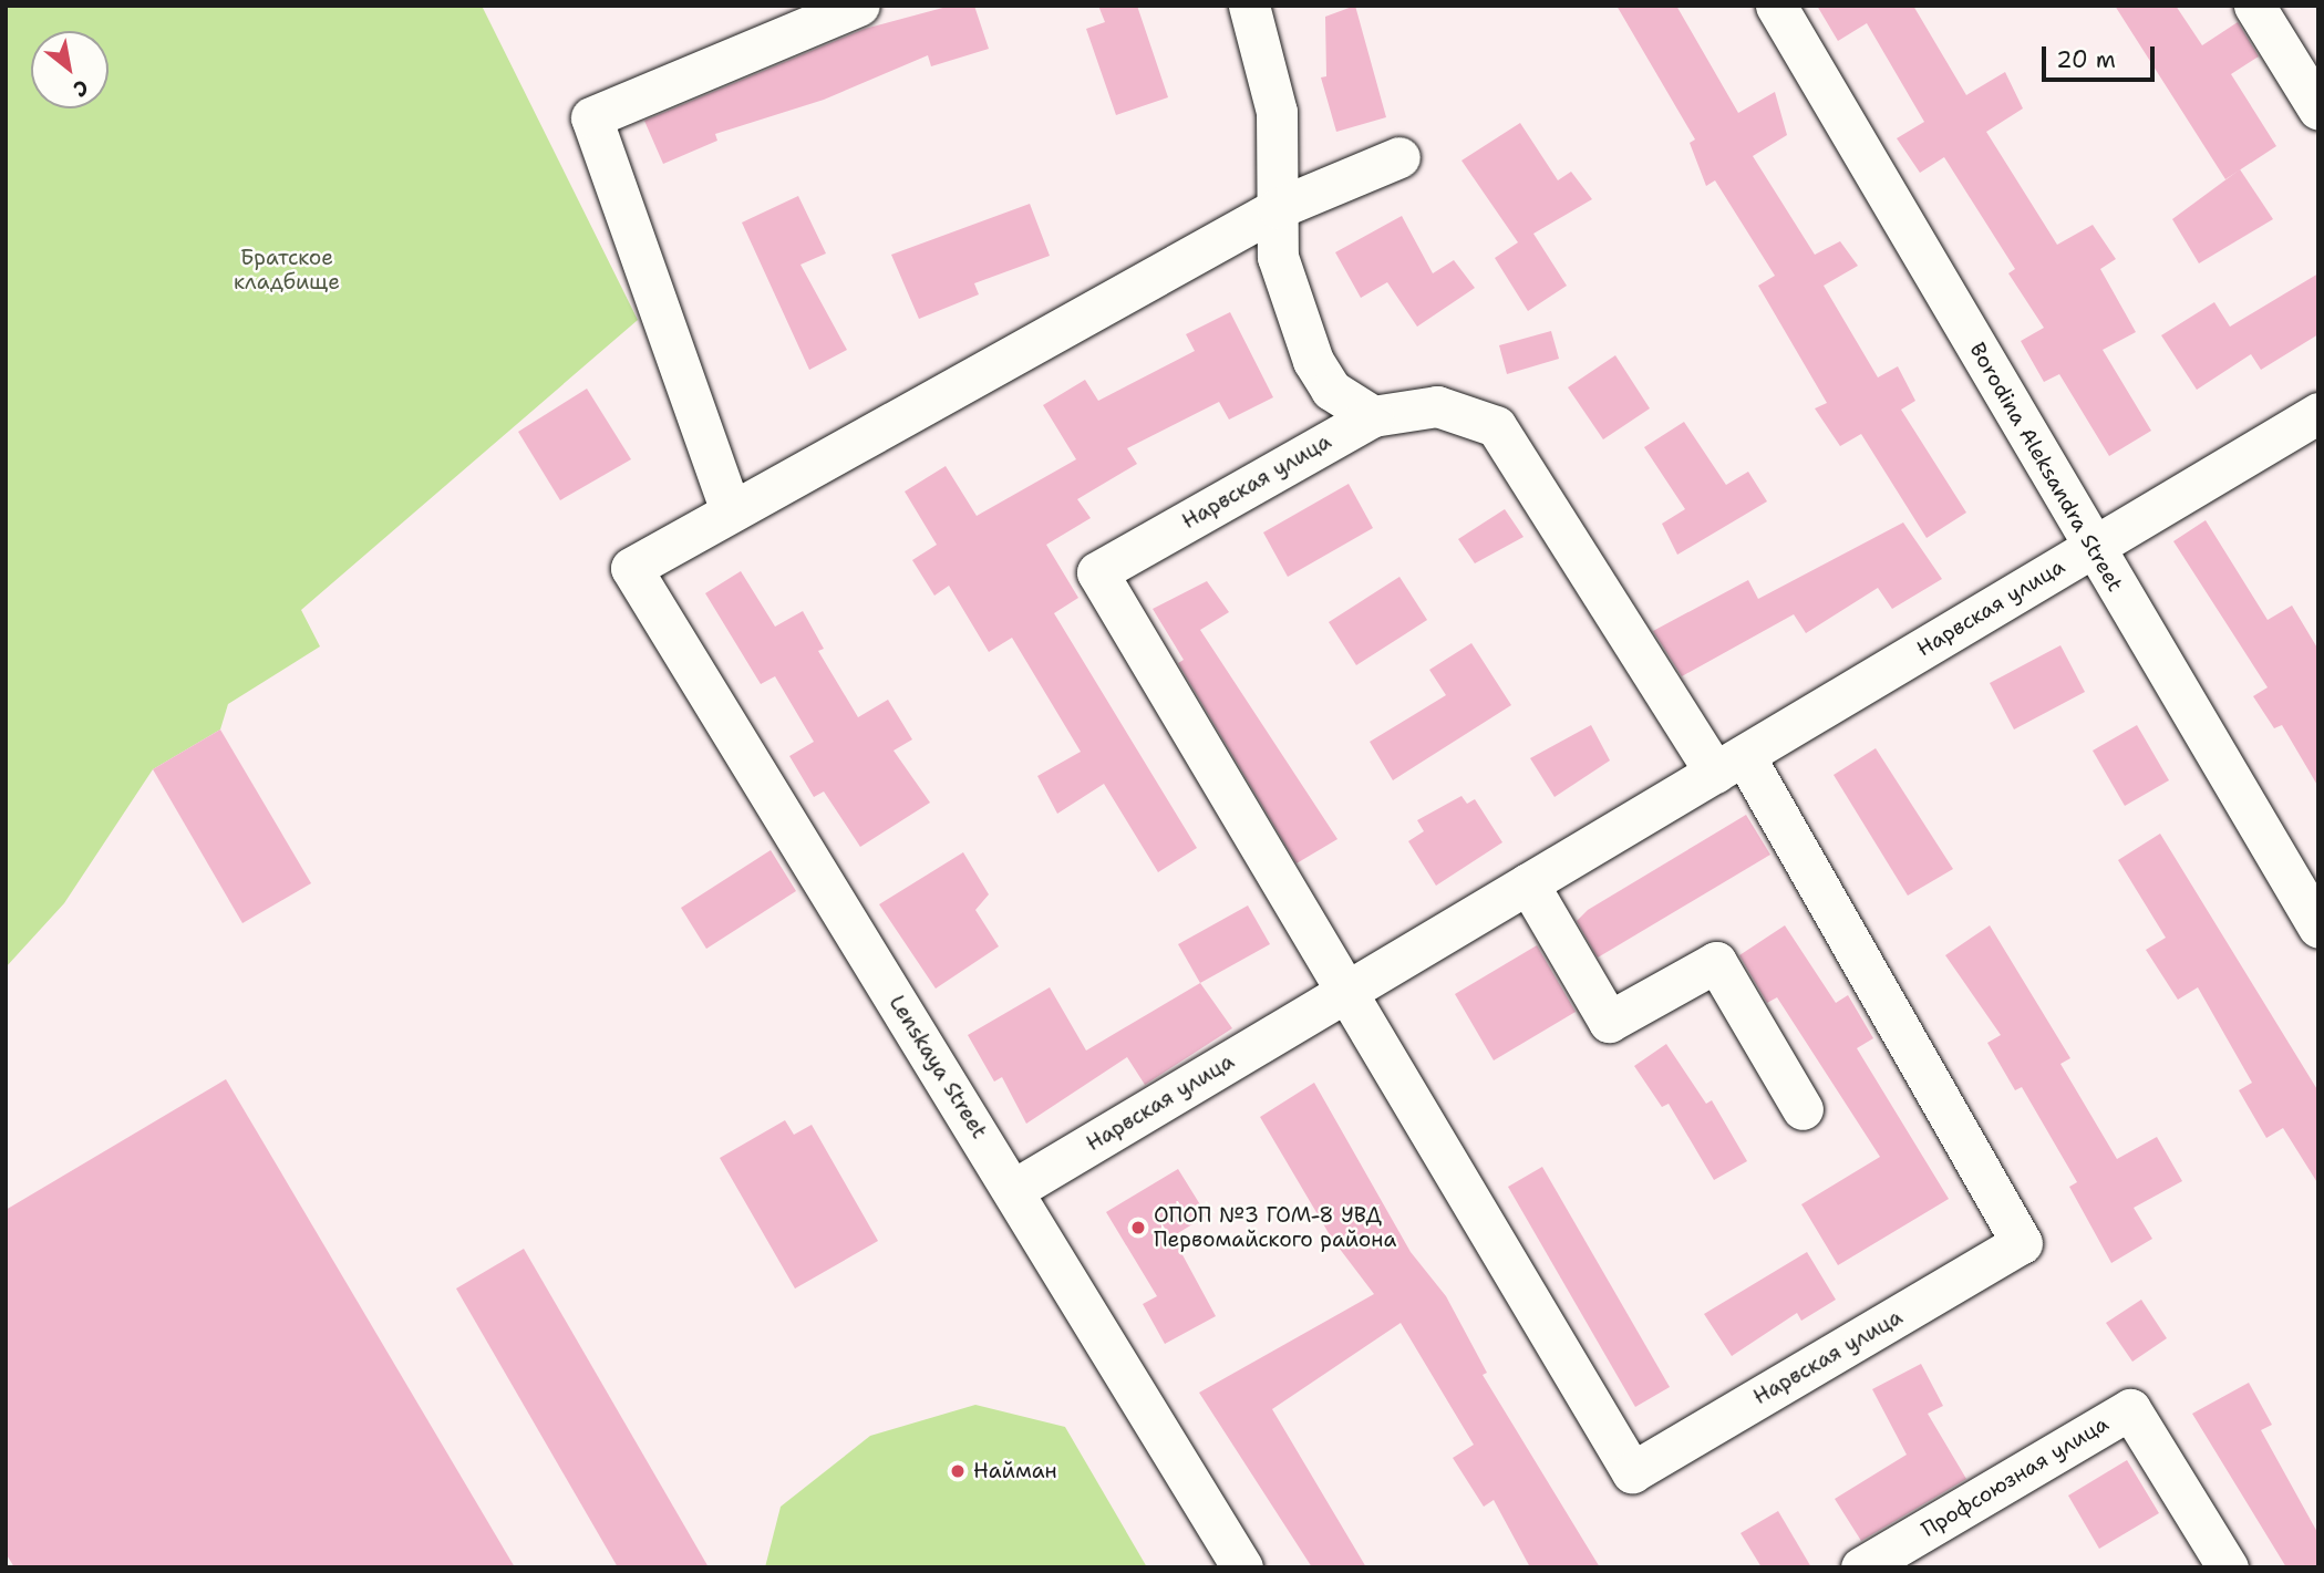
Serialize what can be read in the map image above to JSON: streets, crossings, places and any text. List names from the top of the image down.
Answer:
{
  "streets": {
    "street": [
      "Borodina Aleksandra Street",
      "Нарвская улица",
      "Lenskaya Street",
      "Профсоюзная улица"
    ]
  },
  "crossings": [
    ["Borodina Aleksandra Street", "Нарвская улица"],
    ["Нарвская улица", "Lenskaya Street"]
  ],
  "parks": ["Братское кладбище"],
  "places": ["ОПОП №3 ГОМ-8 УВД Первомайского района", "Найман"],
  "scale_bar": "20 m",
  "north": "bottom right"
}
